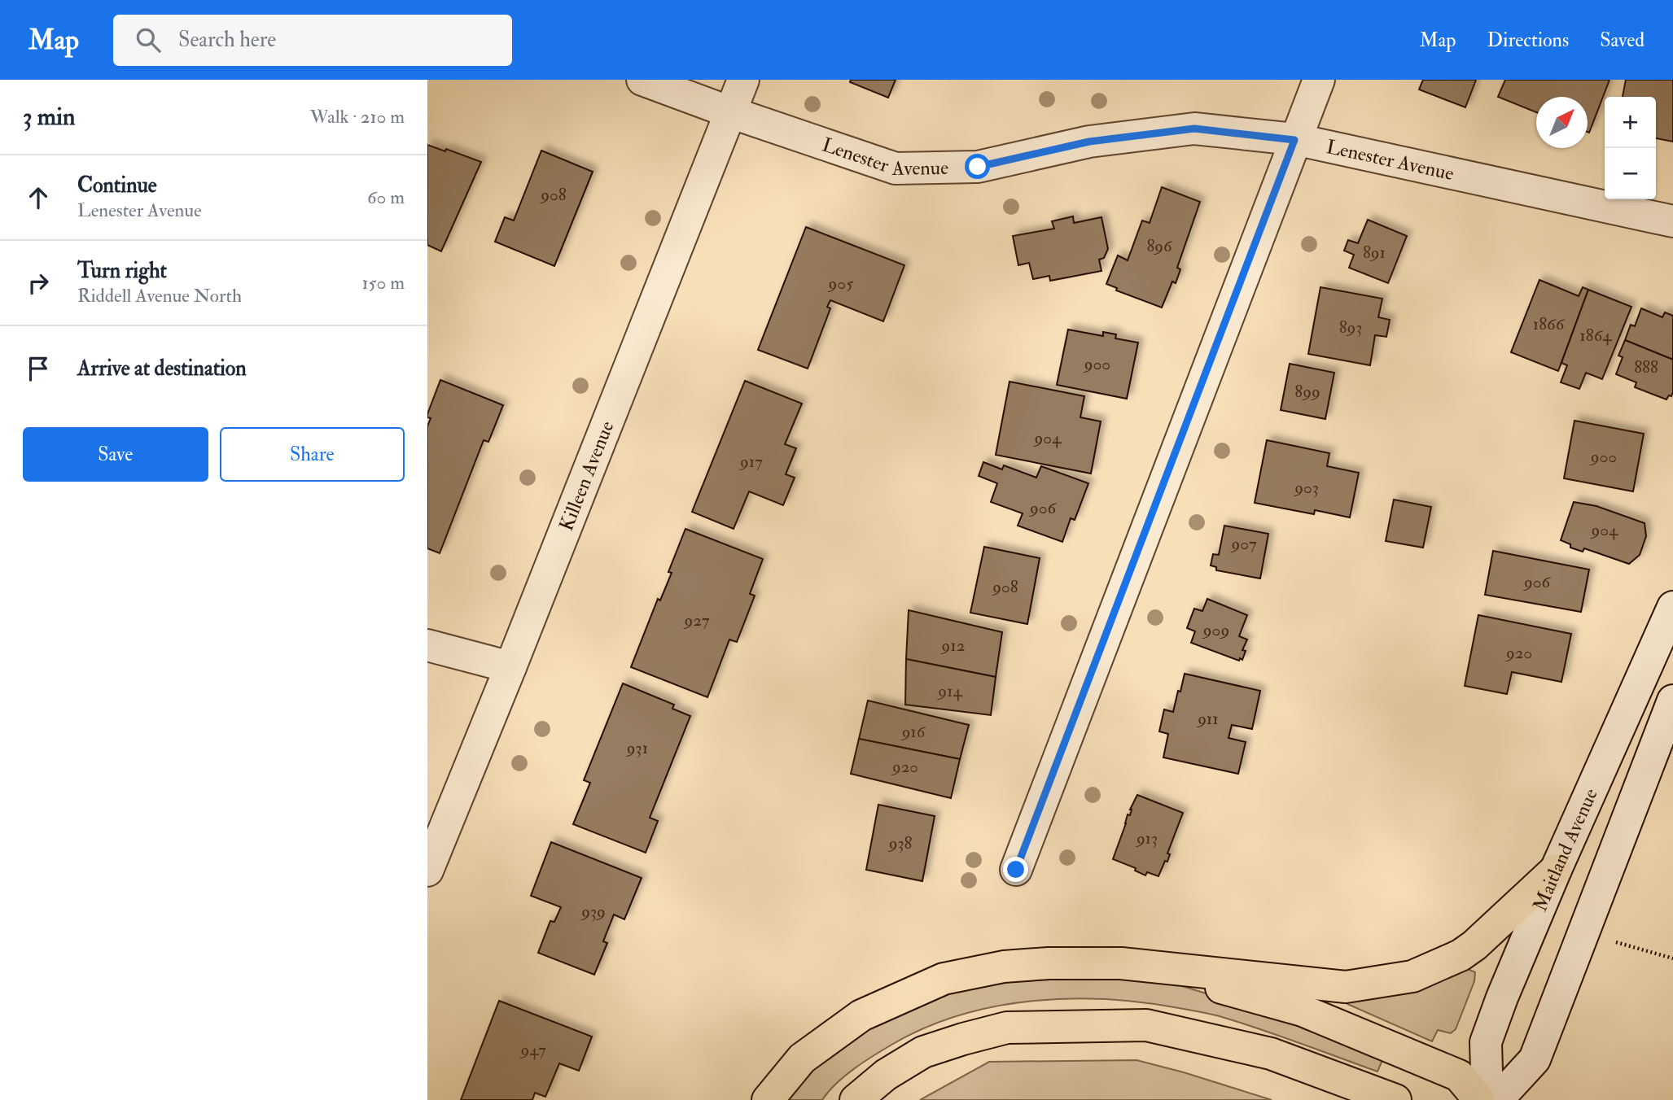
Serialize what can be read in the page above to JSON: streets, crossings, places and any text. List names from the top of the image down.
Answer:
{
  "streets": {
    "street": ["Lenester Avenue", "Killeen Avenue", "Maitland Avenue"]
  },
  "crossings": [
    ["Lenester Avenue", "Killeen Avenue"]
  ],
  "house_numbers": [
    "908",
    "896",
    "891",
    "905",
    "1866",
    "893",
    "1864",
    "900",
    "888",
    "899",
    "904",
    "900",
    "917",
    "903",
    "906",
    "904",
    "907",
    "906",
    "908",
    "927",
    "909",
    "912",
    "920",
    "914",
    "911",
    "916",
    "931",
    "920",
    "913",
    "938",
    "939",
    "947"
  ],
  "north": "top right",
  "page": {
    "header": "Map",
    "search": "Search here",
    "nav": ["Map", "Directions", "Saved"],
    "heading": ["3 min", "Walk · 210 m"],
    "map_buttons": ["+", "−"],
    "list": [
      ["Continue", "Lenester Avenue", "60 m"],
      ["Turn right", "Riddell Avenue North", "150 m"],
      "Arrive at destination"
    ],
    "buttons": ["Save", "Share"]
  }
}
